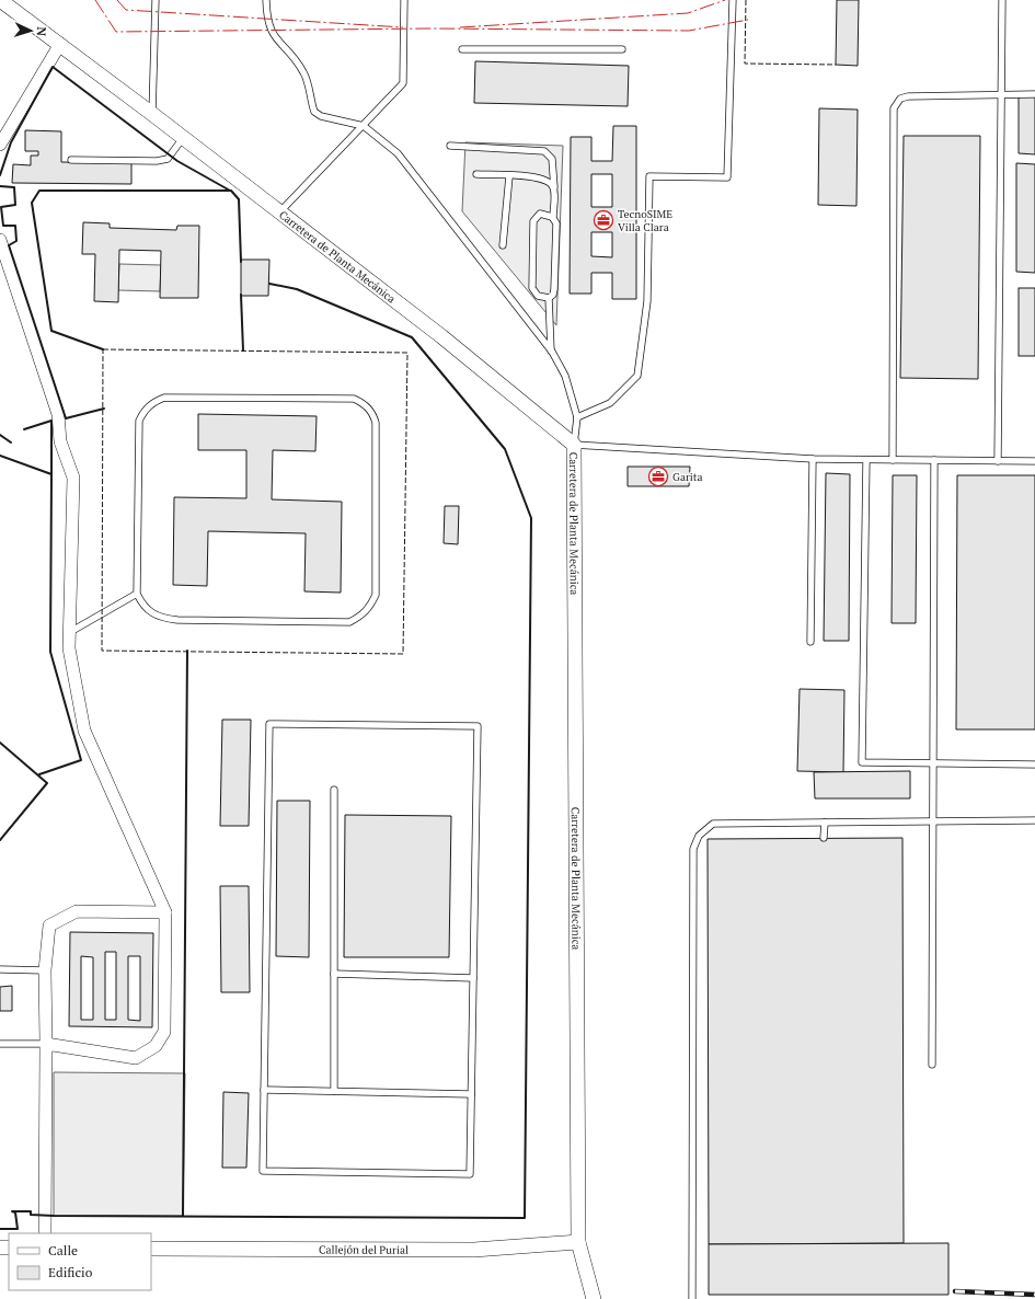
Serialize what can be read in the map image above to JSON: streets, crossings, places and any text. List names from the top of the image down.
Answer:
{
  "streets": {
    "street": ["Carretera de Planta Mecánica", "Callejón del Purial"]
  },
  "crossings": [
    ["Carretera de Planta Mecánica", "Callejón del Purial"]
  ],
  "places": {
    "office": ["TecnoSIME Villa Clara", "Garita"]
  },
  "legend": ["Calle", "Edificio"],
  "north": "right"
}
